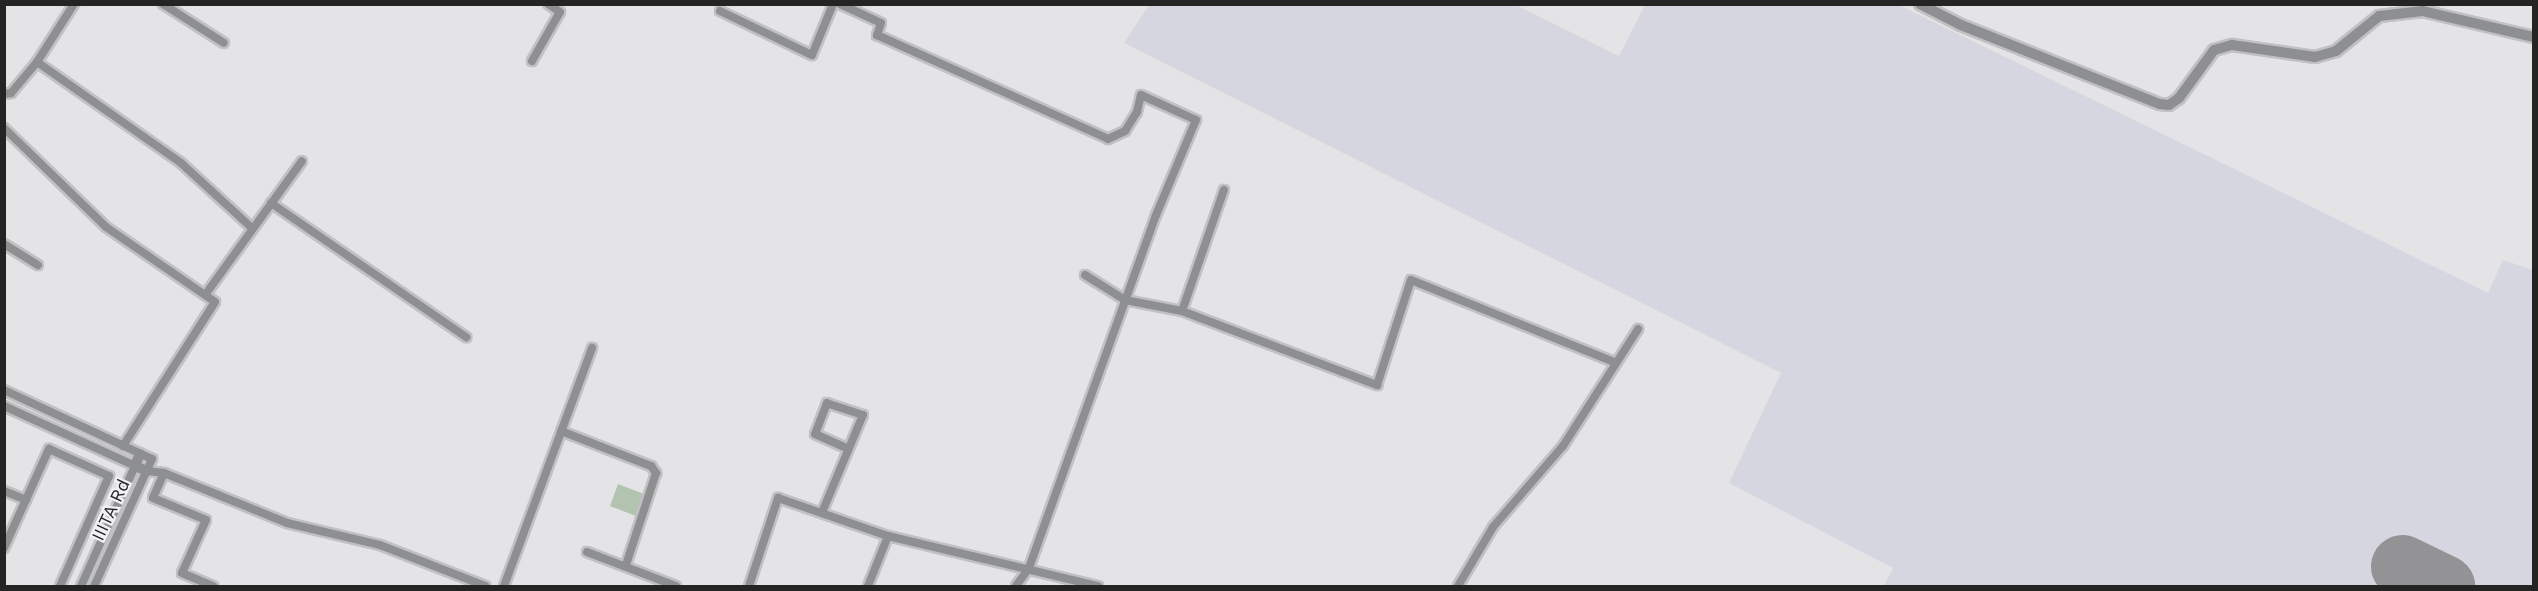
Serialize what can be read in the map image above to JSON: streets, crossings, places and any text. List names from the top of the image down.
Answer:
{
  "streets": {
    "street": ["IIITA Rd"]
  }
}
